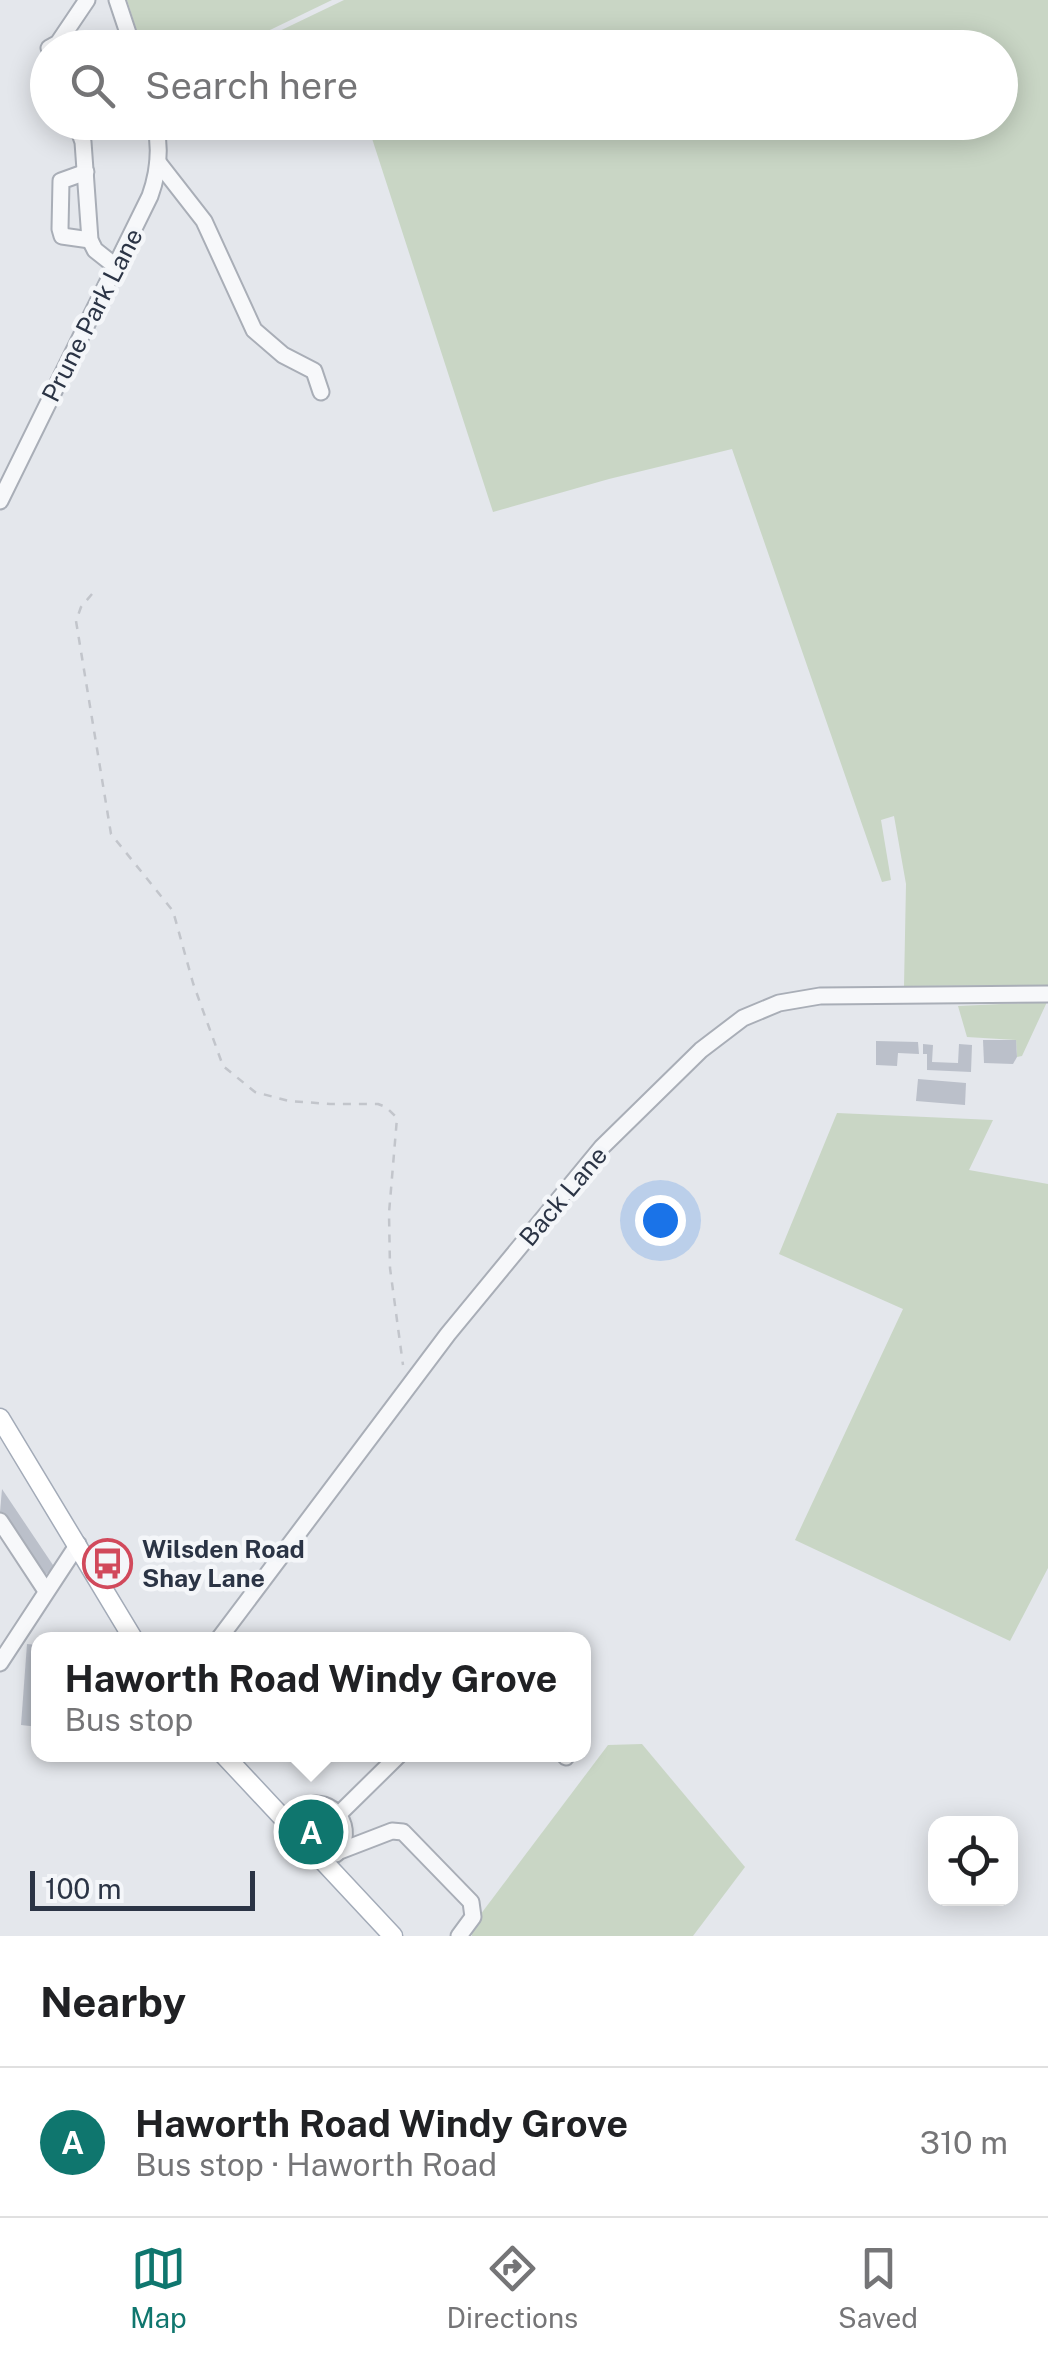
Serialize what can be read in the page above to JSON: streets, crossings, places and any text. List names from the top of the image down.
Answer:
{
  "streets": {
    "street": ["Prune Park Lane", "Back Lane"]
  },
  "places": {
    "bus stop": ["Wilsden Road Shay Lane"]
  },
  "scale_bar": "100 m",
  "page": {
    "search": "Search here",
    "popup": ["Haworth Road Windy Grove", "Bus stop"],
    "pins": "A",
    "scale": "100 m",
    "heading": "Nearby",
    "list": [
      {
        "mark": "A",
        "name": "Haworth Road Windy Grove",
        "note": "Bus stop · Haworth Road",
        "value": "310 m"
      }
    ],
    "nav": ["Map", "Directions", "Saved"]
  }
}
